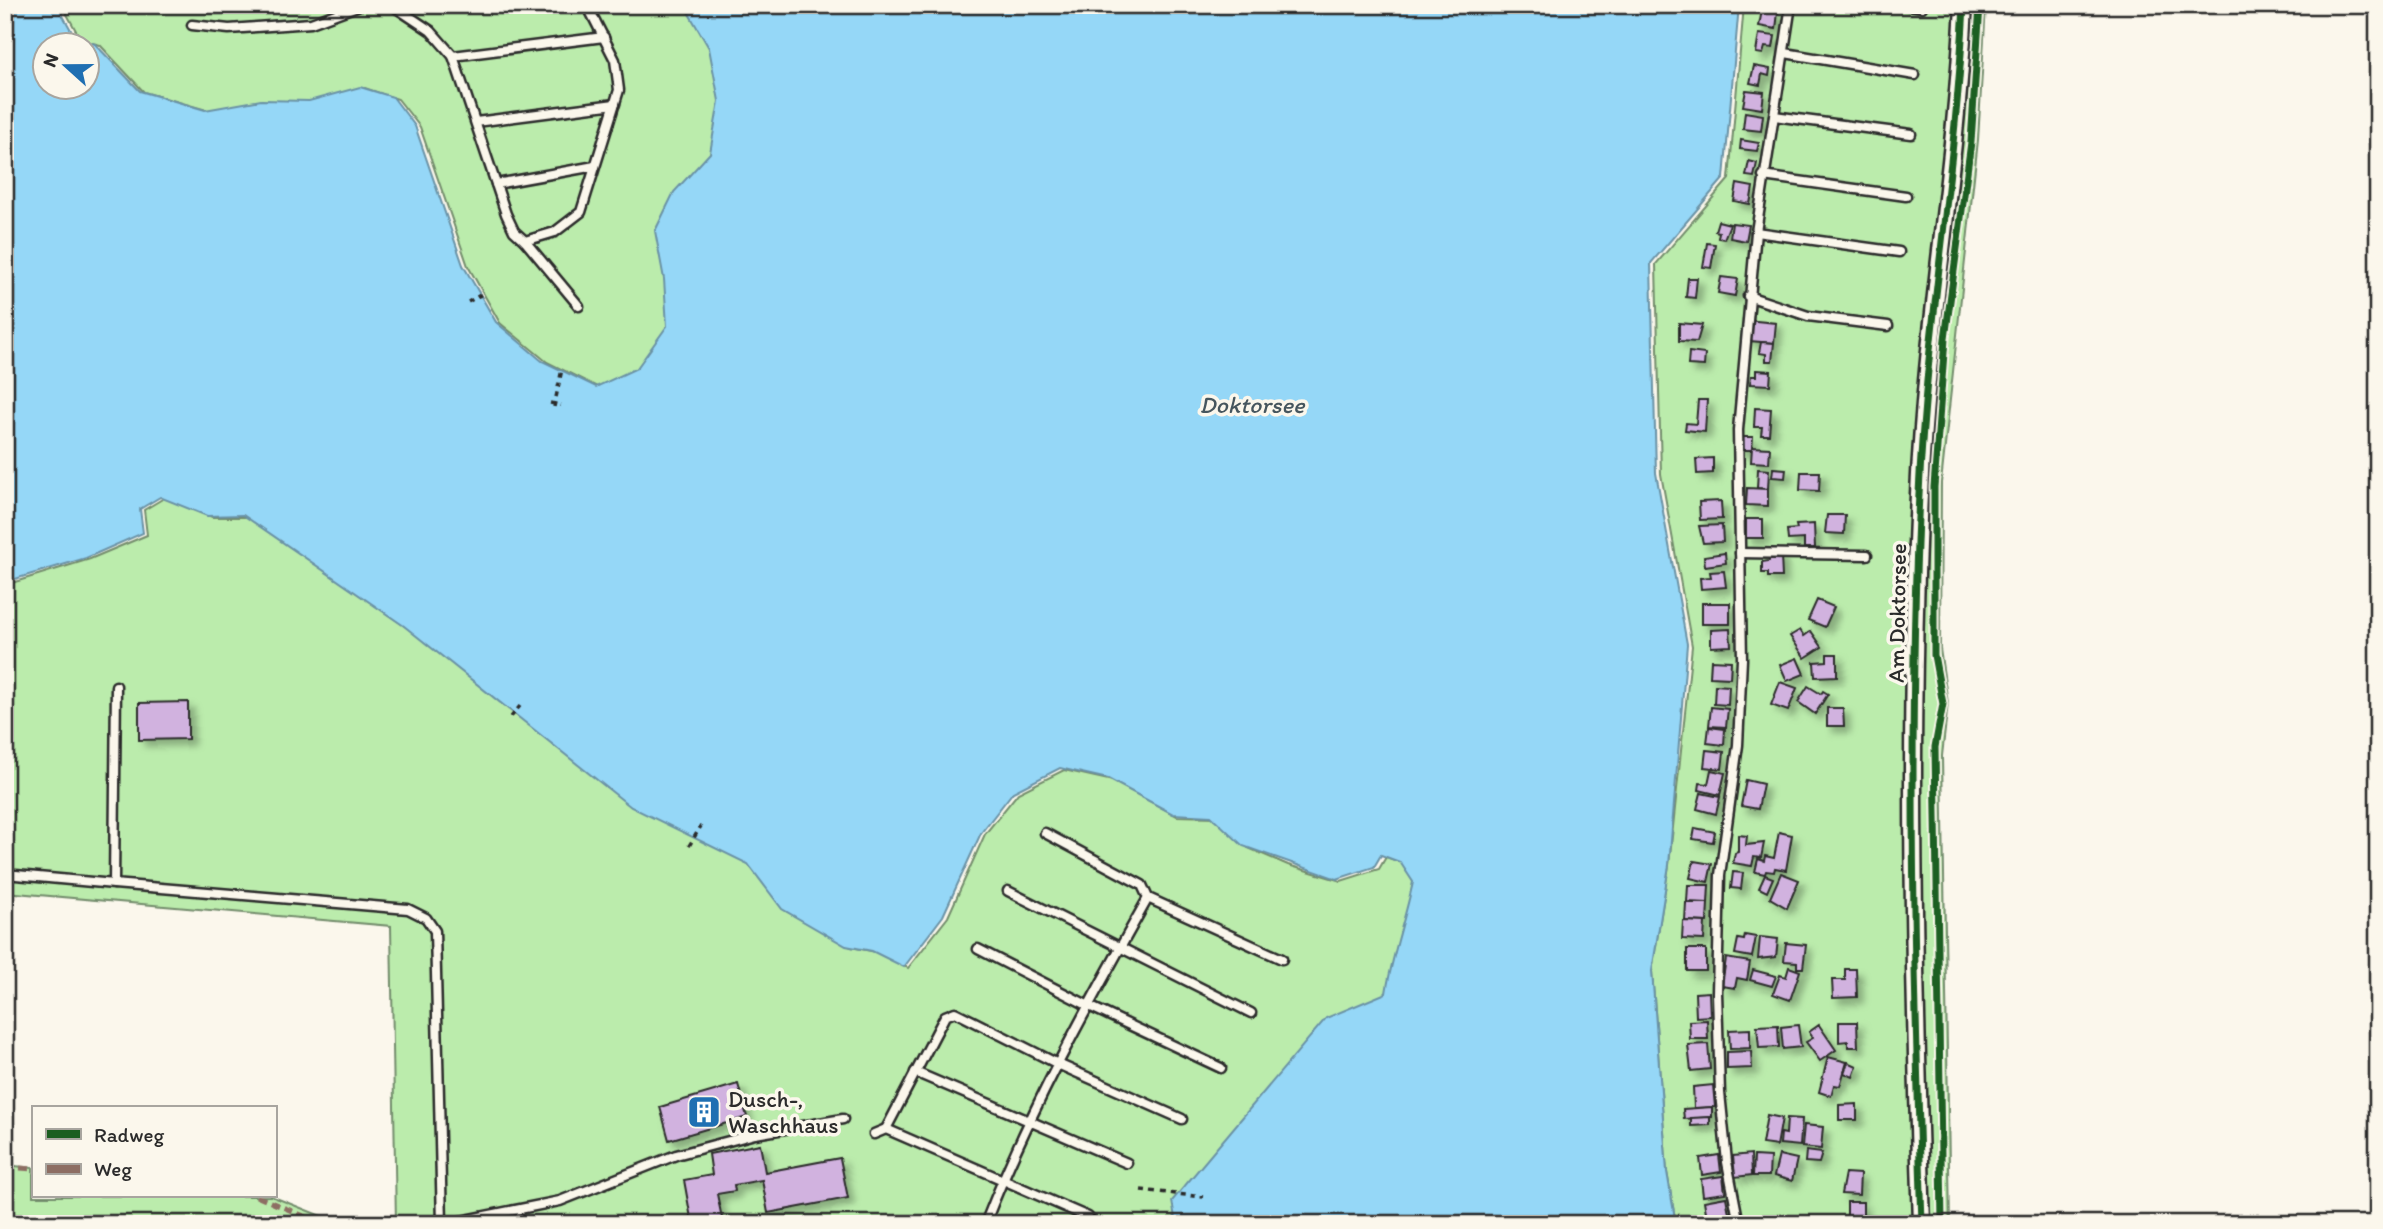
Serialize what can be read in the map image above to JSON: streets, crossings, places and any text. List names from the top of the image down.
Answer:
{
  "streets": {
    "street": ["Am Doktorsee"]
  },
  "water": ["Doktorsee"],
  "places": {
    "building": ["Dusch-, Waschhaus"]
  },
  "legend": ["Radweg", "Weg"],
  "north": "left"
}
